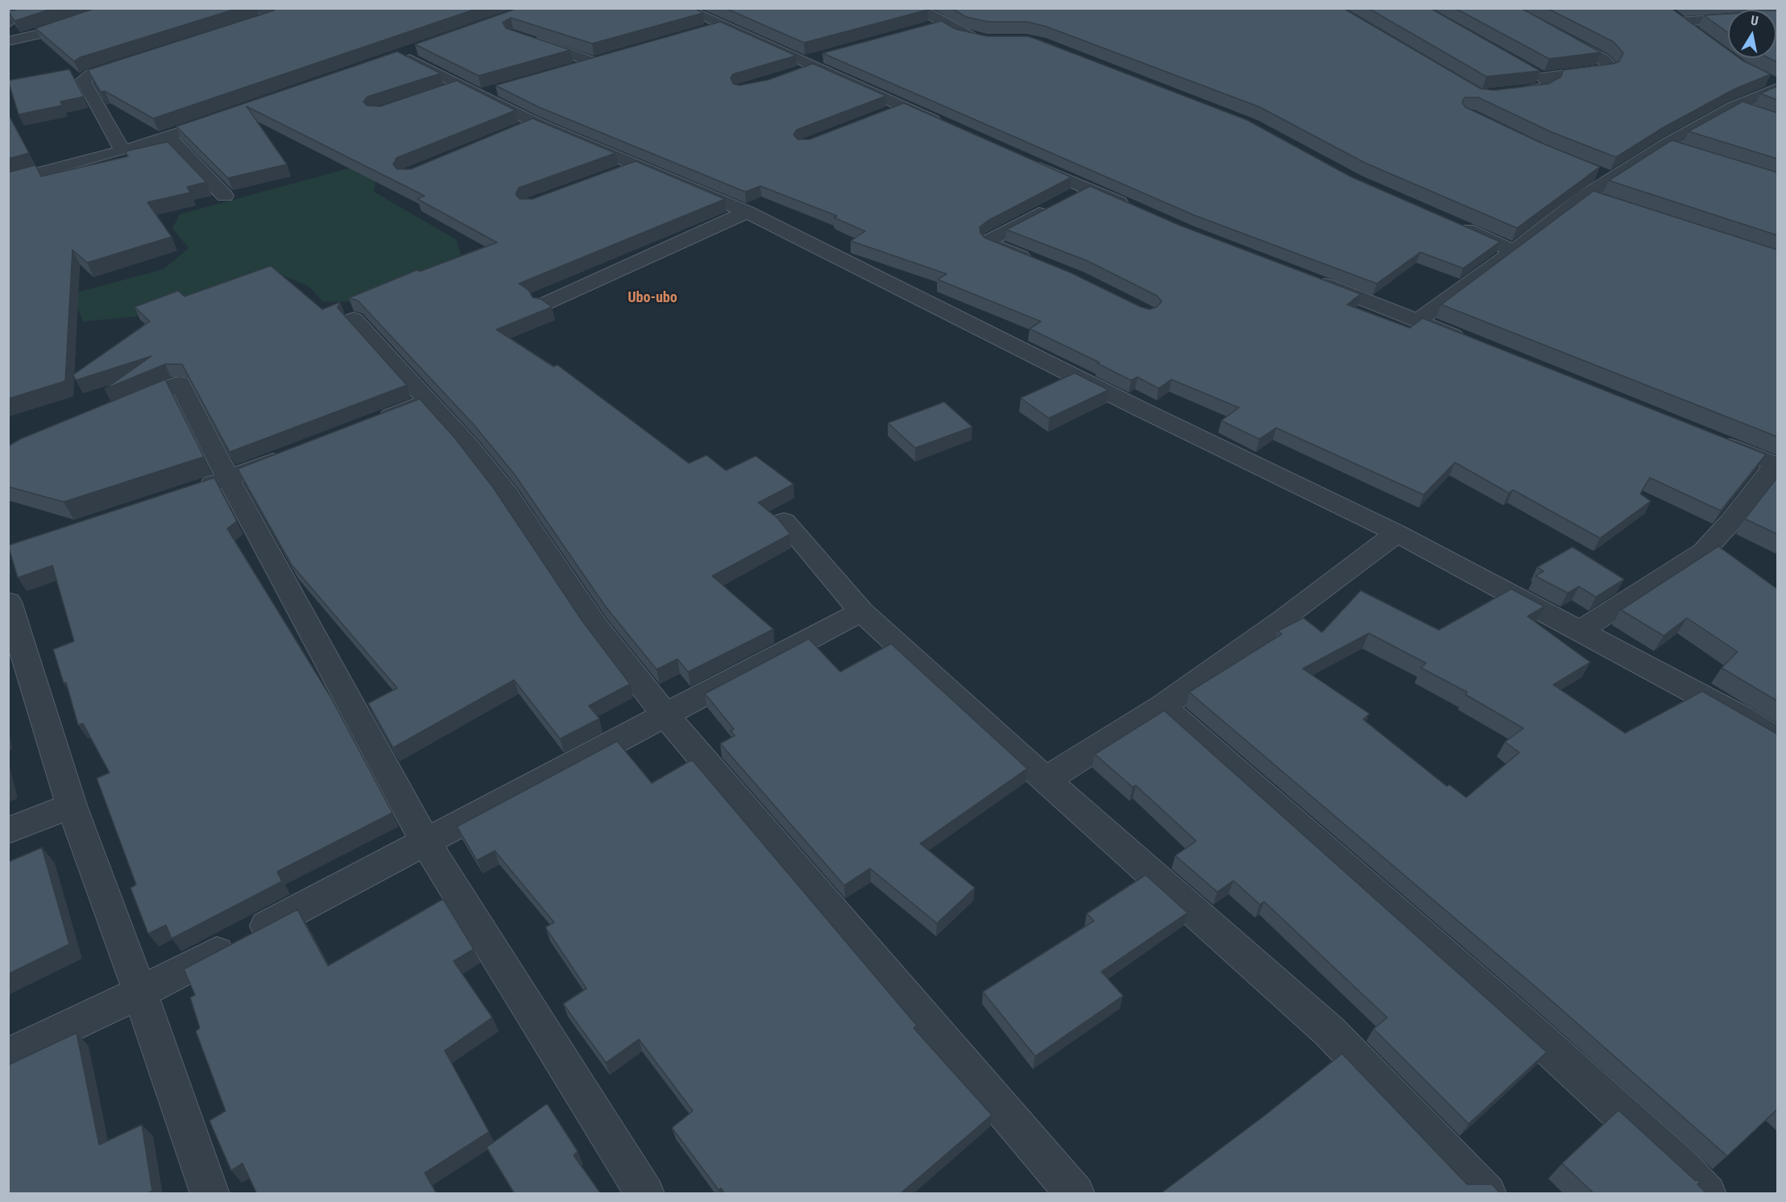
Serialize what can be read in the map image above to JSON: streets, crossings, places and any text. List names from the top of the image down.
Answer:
{
  "districts": ["Ubo-ubo"],
  "north": "top"
}
